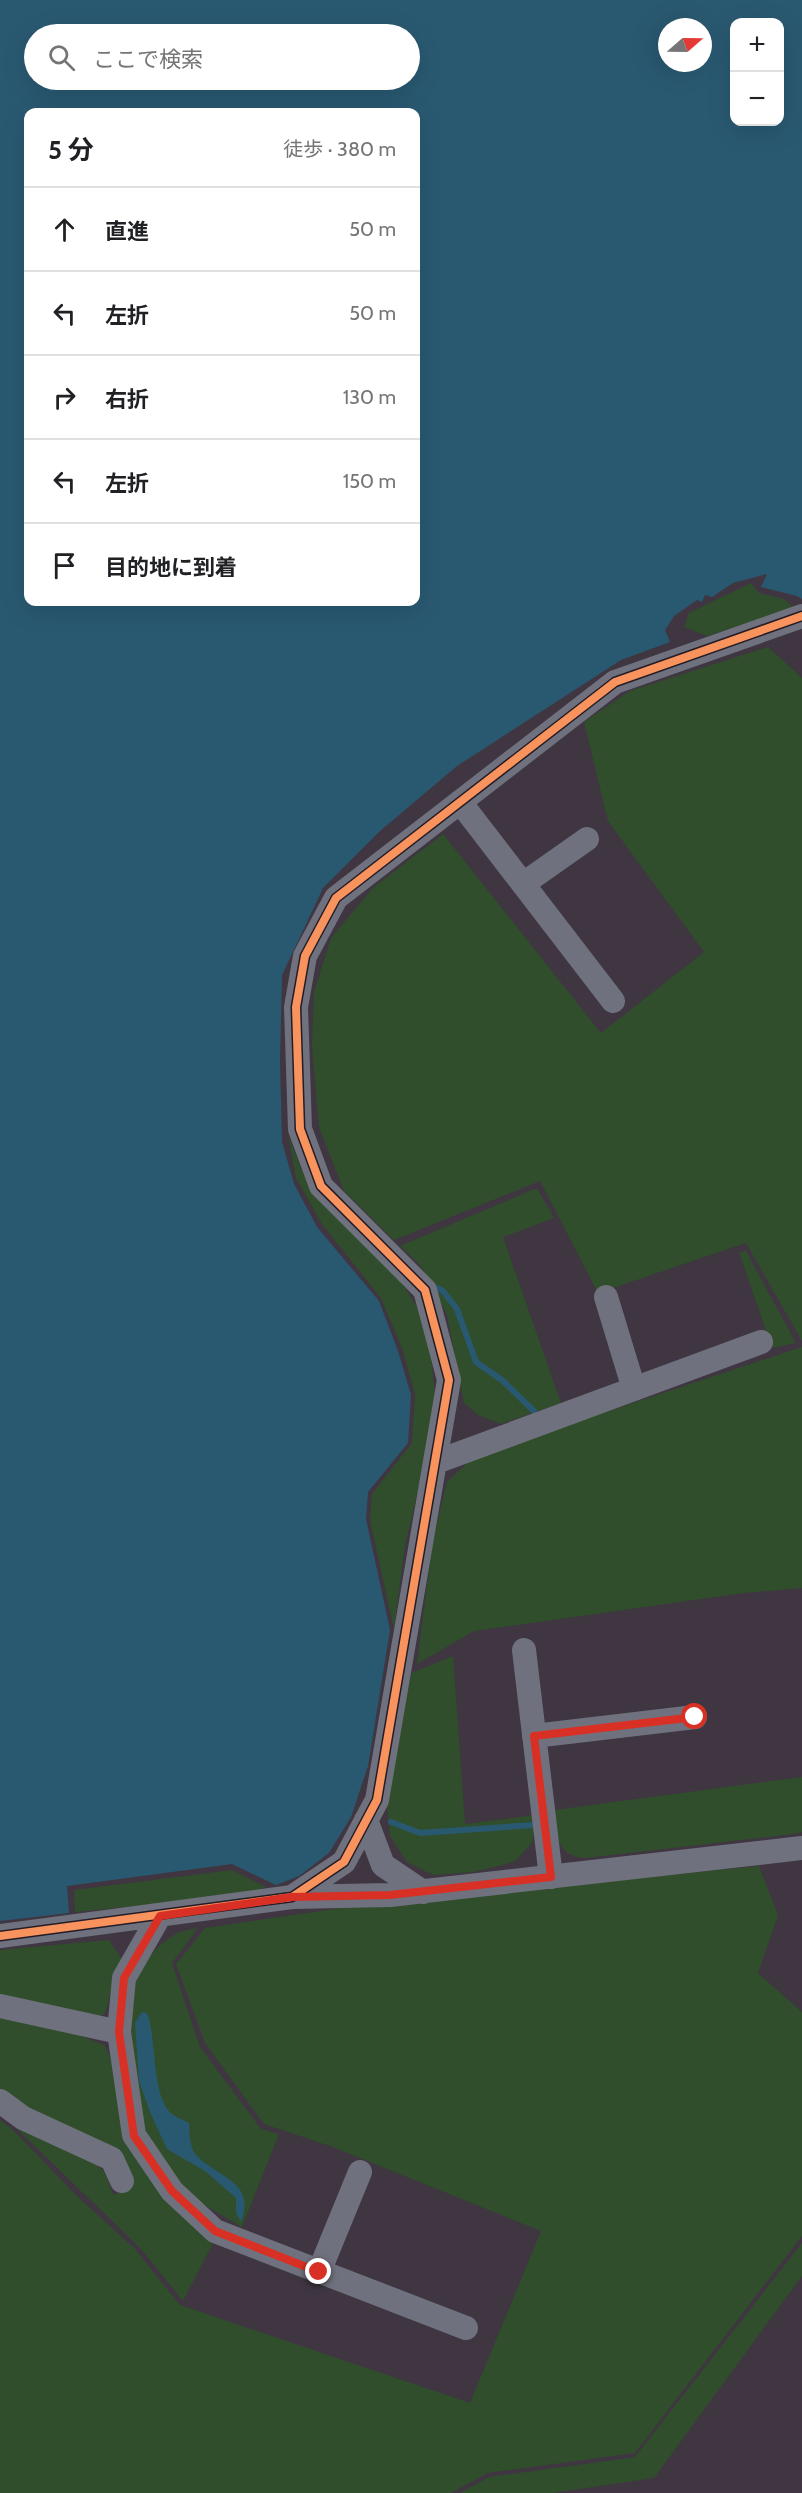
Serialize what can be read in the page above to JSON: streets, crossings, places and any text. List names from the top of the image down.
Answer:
{
  "north": "right",
  "page": {
    "map_buttons": ["+", "−"],
    "search": "ここで検索",
    "heading": ["5 分", "徒歩 · 380 m"],
    "list": [
      ["直進", "50 m"],
      ["左折", "50 m"],
      ["右折", "130 m"],
      ["左折", "150 m"],
      "目的地に到着"
    ]
  }
}
